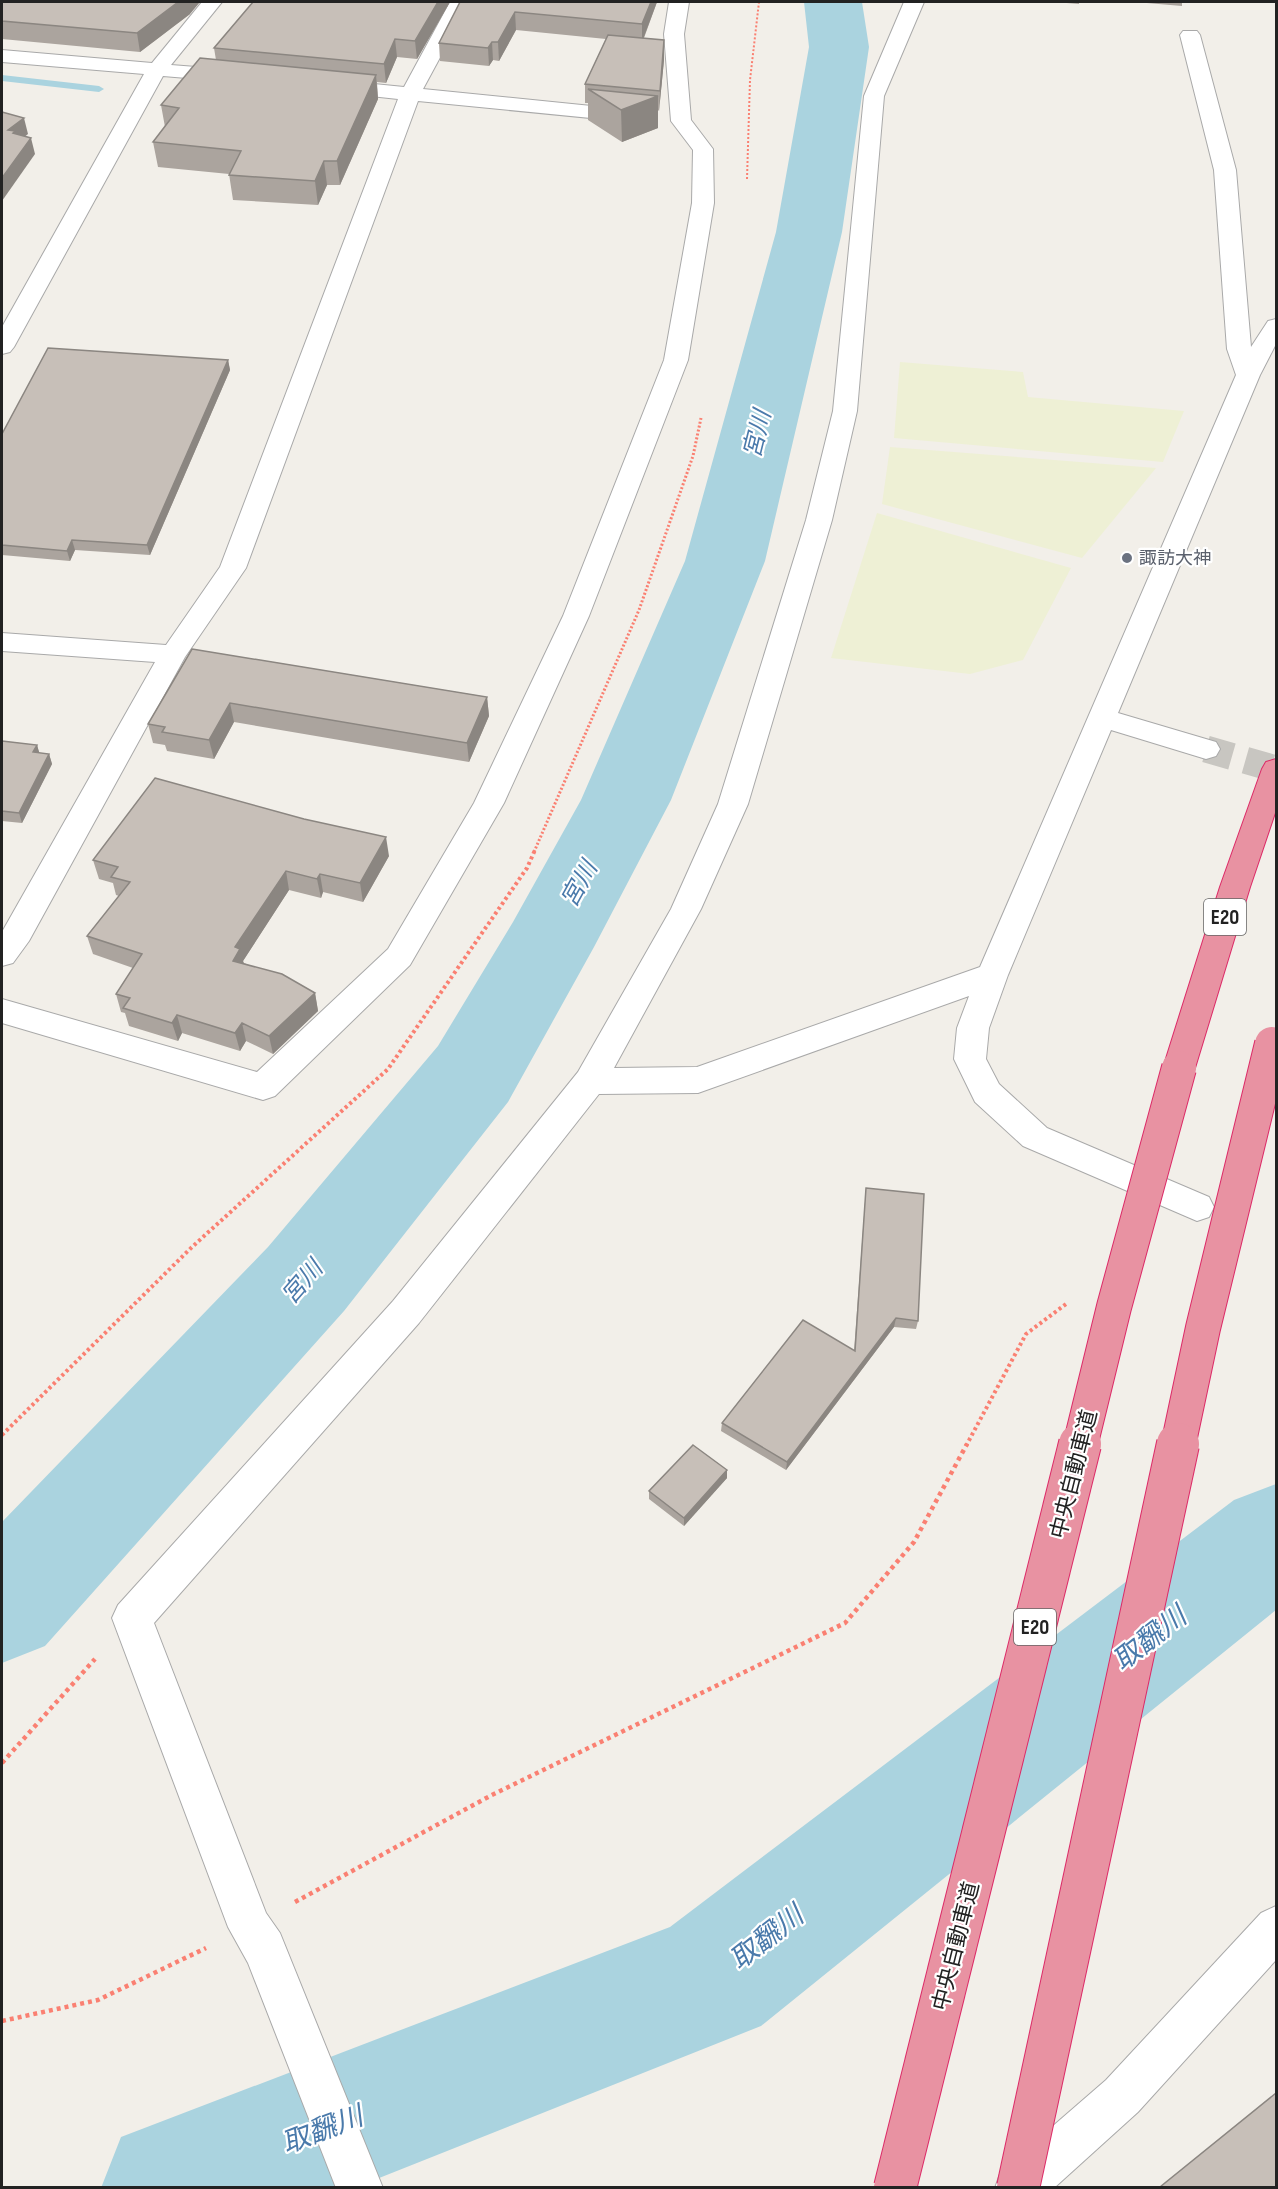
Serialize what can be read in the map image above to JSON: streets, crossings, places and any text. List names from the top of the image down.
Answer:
{
  "streets": {
    "highway": ["E20", "中央自動車道"]
  },
  "water": ["宮川", "取飜川"],
  "places": ["諏訪大神"]
}
